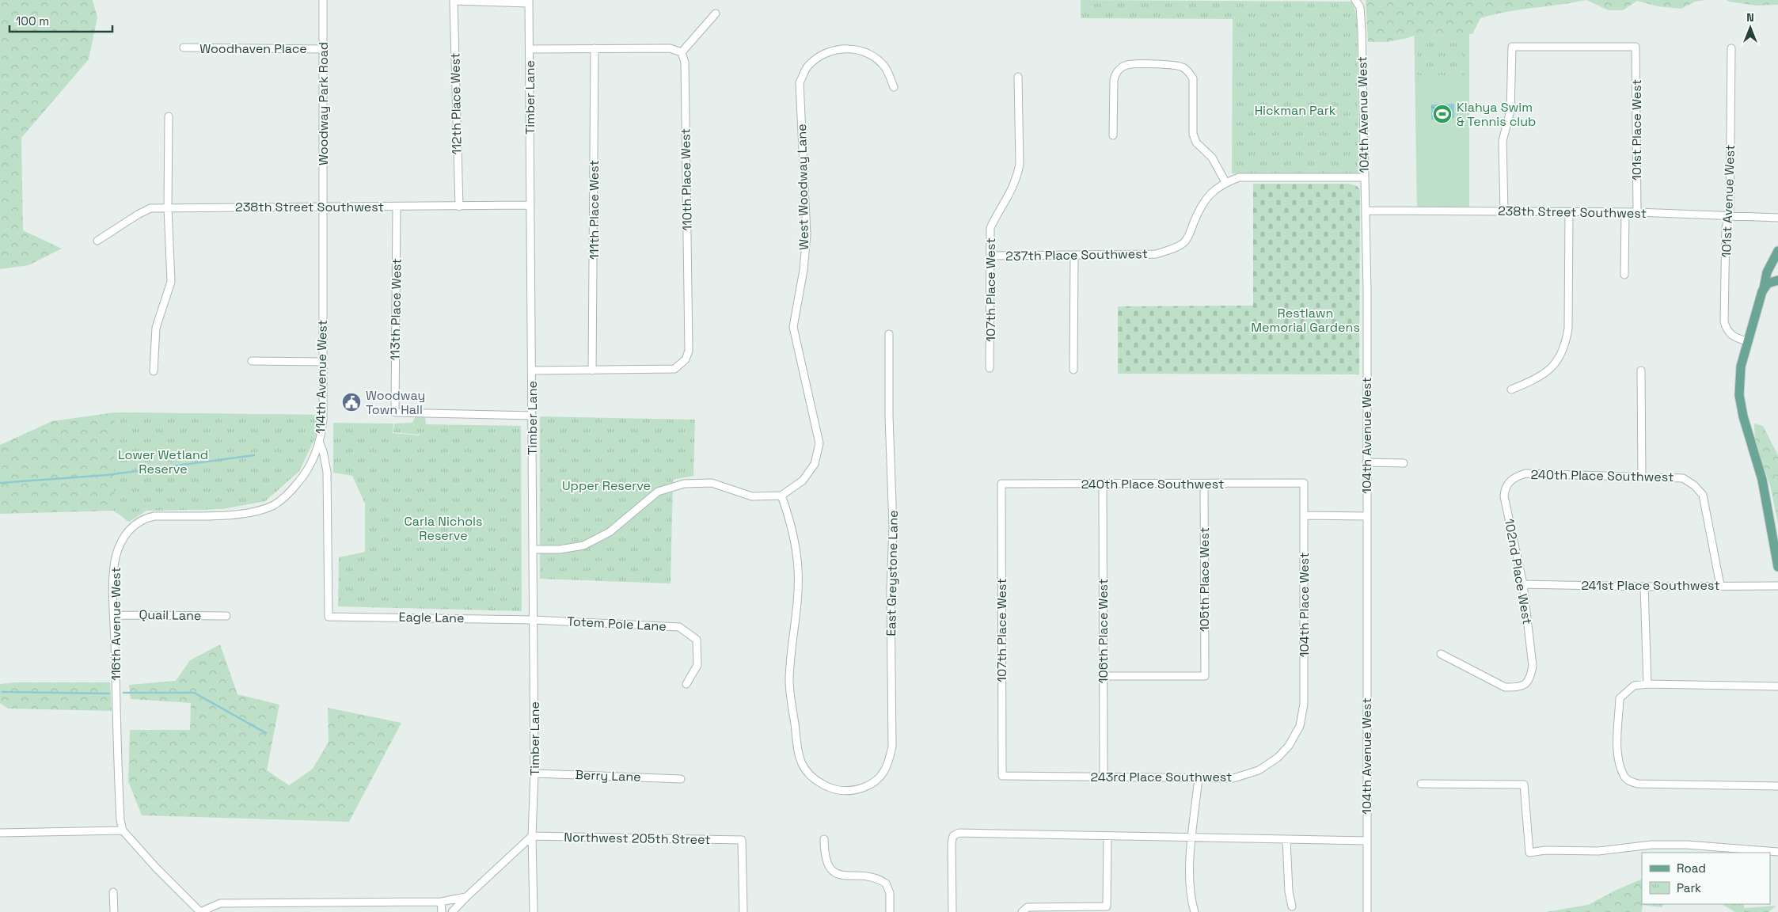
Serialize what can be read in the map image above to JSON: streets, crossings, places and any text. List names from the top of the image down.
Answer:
{
  "streets": {
    "street": [
      "Woodhaven Place",
      "Timber Lane",
      "Woodway Park Road",
      "112th Place West",
      "104th Avenue West",
      "101st Place West",
      "110th Place West",
      "West Woodway Lane",
      "101st Avenue West",
      "238th Street Southwest",
      "111th Place West",
      "237th Place Southwest",
      "107th Place West",
      "113th Place West",
      "114th Avenue West",
      "240th Place Southwest",
      "102nd Place West",
      "East Greystone Lane",
      "105th Place West",
      "241st Place Southwest",
      "104th Place West",
      "Quail Lane",
      "Eagle Lane",
      "116th Avenue West",
      "Totem Pole Lane",
      "106th Place West",
      "Berry Lane",
      "243rd Place Southwest",
      "Northwest 205th Street"
    ]
  },
  "crossings": [
    ["Woodhaven Place", "Woodway Park Road"],
    ["Timber Lane", "238th Street Southwest"],
    ["Timber Lane", "113th Place West"],
    ["Timber Lane", "Eagle Lane"],
    ["Timber Lane", "Totem Pole Lane"],
    ["Timber Lane", "Berry Lane"],
    ["Timber Lane", "Northwest 205th Street"],
    ["Woodway Park Road", "238th Street Southwest"],
    ["Woodway Park Road", "114th Avenue West"],
    ["112th Place West", "238th Street Southwest"],
    ["104th Avenue West", "238th Street Southwest"],
    ["104th Avenue West", "237th Place Southwest"],
    ["101st Place West", "238th Street Southwest"],
    ["110th Place West", "111th Place West"],
    ["West Woodway Lane", "East Greystone Lane"],
    ["101st Avenue West", "238th Street Southwest"],
    ["238th Street Southwest", "113th Place West"],
    ["238th Street Southwest", "114th Avenue West"],
    ["237th Place Southwest", "107th Place West"],
    ["107th Place West", "240th Place Southwest"],
    ["107th Place West", "243rd Place Southwest"],
    ["114th Avenue West", "Eagle Lane"],
    ["114th Avenue West", "116th Avenue West"],
    ["240th Place Southwest", "102nd Place West"],
    ["240th Place Southwest", "105th Place West"],
    ["240th Place Southwest", "241st Place Southwest"],
    ["240th Place Southwest", "104th Place West"],
    ["240th Place Southwest", "106th Place West"],
    ["102nd Place West", "241st Place Southwest"],
    ["105th Place West", "106th Place West"],
    ["104th Place West", "243rd Place Southwest"],
    ["Quail Lane", "116th Avenue West"],
    ["Eagle Lane", "Totem Pole Lane"],
    ["106th Place West", "243rd Place Southwest"]
  ],
  "parks": [
    "Hickman Park",
    "Restlawn Memorial Gardens",
    "Lower Wetland Reserve",
    "Upper Reserve",
    "Carla Nichols Reserve"
  ],
  "places": {
    "sports": ["Klahya Swim & Tennis club"],
    "public building": ["Woodway Town Hall"]
  },
  "legend": ["Road", "Park"],
  "scale_bar": "100 m",
  "north": "top"
}
